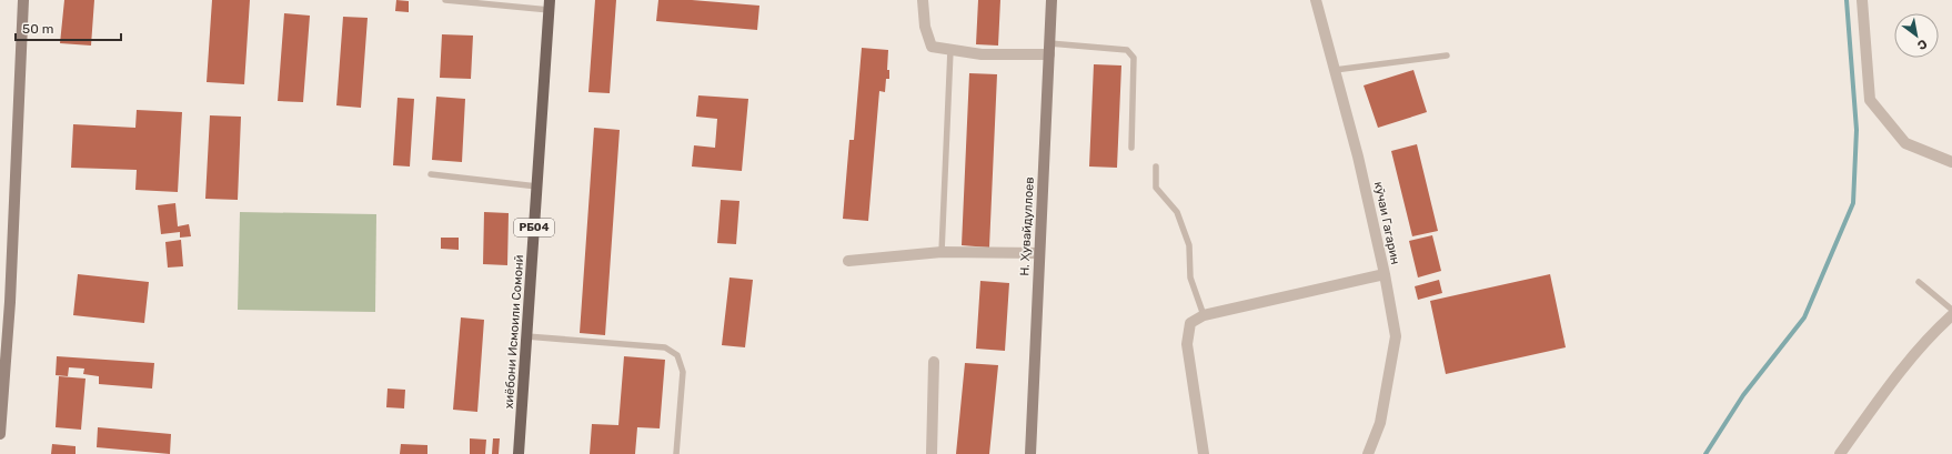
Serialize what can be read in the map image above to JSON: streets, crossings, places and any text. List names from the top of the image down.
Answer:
{
  "streets": {
    "main road": ["РБ04", "хиёбони Исмоили Сомонӣ"],
    "street": ["кӯчаи Гагарин", "Н. Ҳувайдуллоев"]
  },
  "scale_bar": "50 m",
  "north": "bottom right"
}
